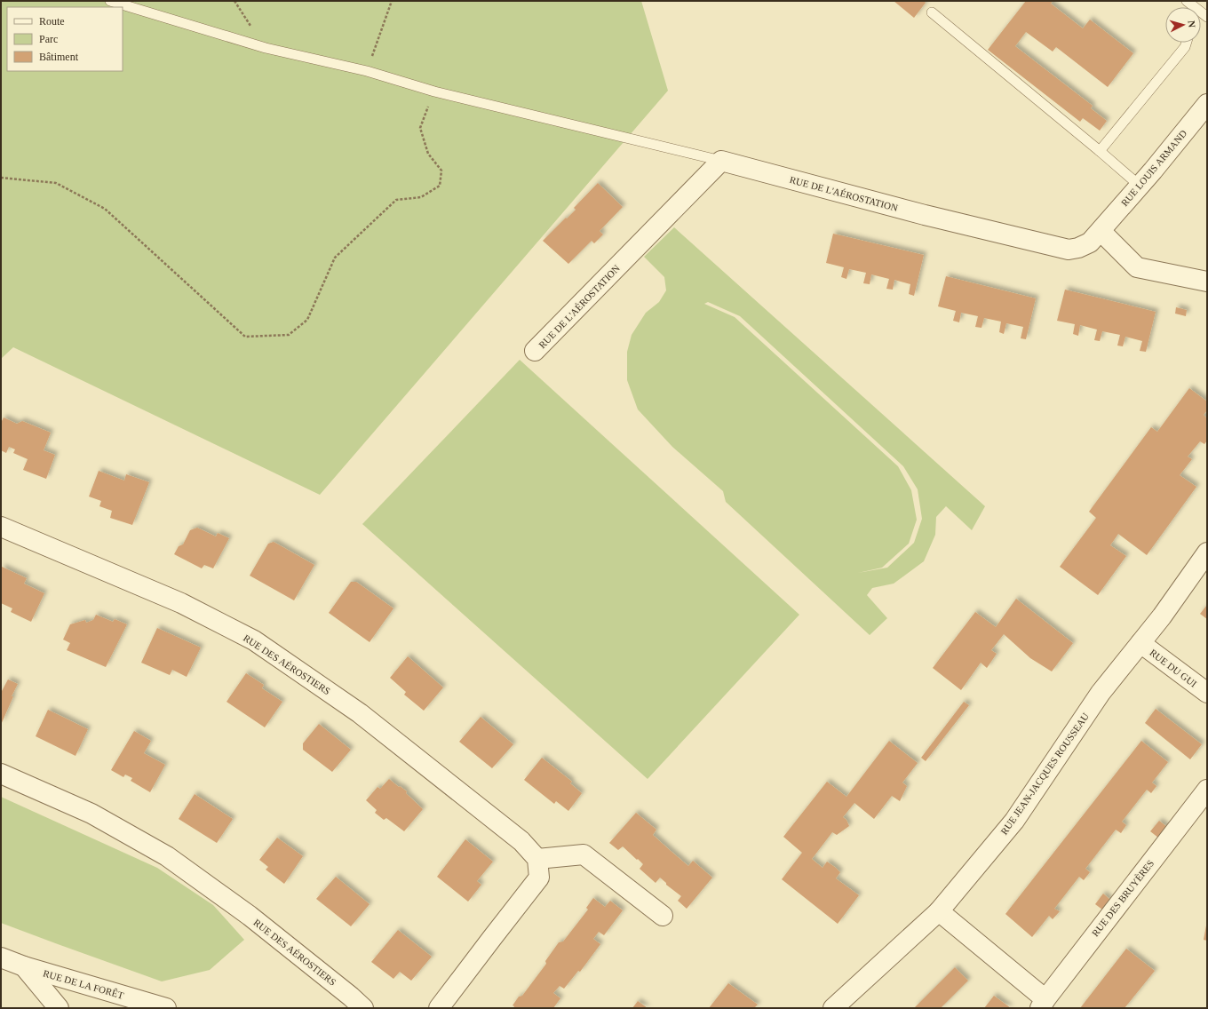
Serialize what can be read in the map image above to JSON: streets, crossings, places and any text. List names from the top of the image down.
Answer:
{
  "streets": {
    "street": [
      "RUE LOUIS ARMAND",
      "RUE DE L'AÉROSTATION",
      "RUE DES AÉROSTIERS",
      "RUE DU GUI",
      "RUE JEAN-JACQUES ROUSSEAU",
      "RUE DES BRUYÈRES",
      "RUE DE LA FORÊT"
    ]
  },
  "crossings": [
    ["RUE LOUIS ARMAND", "RUE DE L'AÉROSTATION"],
    ["RUE DU GUI", "RUE JEAN-JACQUES ROUSSEAU"]
  ],
  "legend": ["Route", "Parc", "Bâtiment"],
  "north": "right"
}
